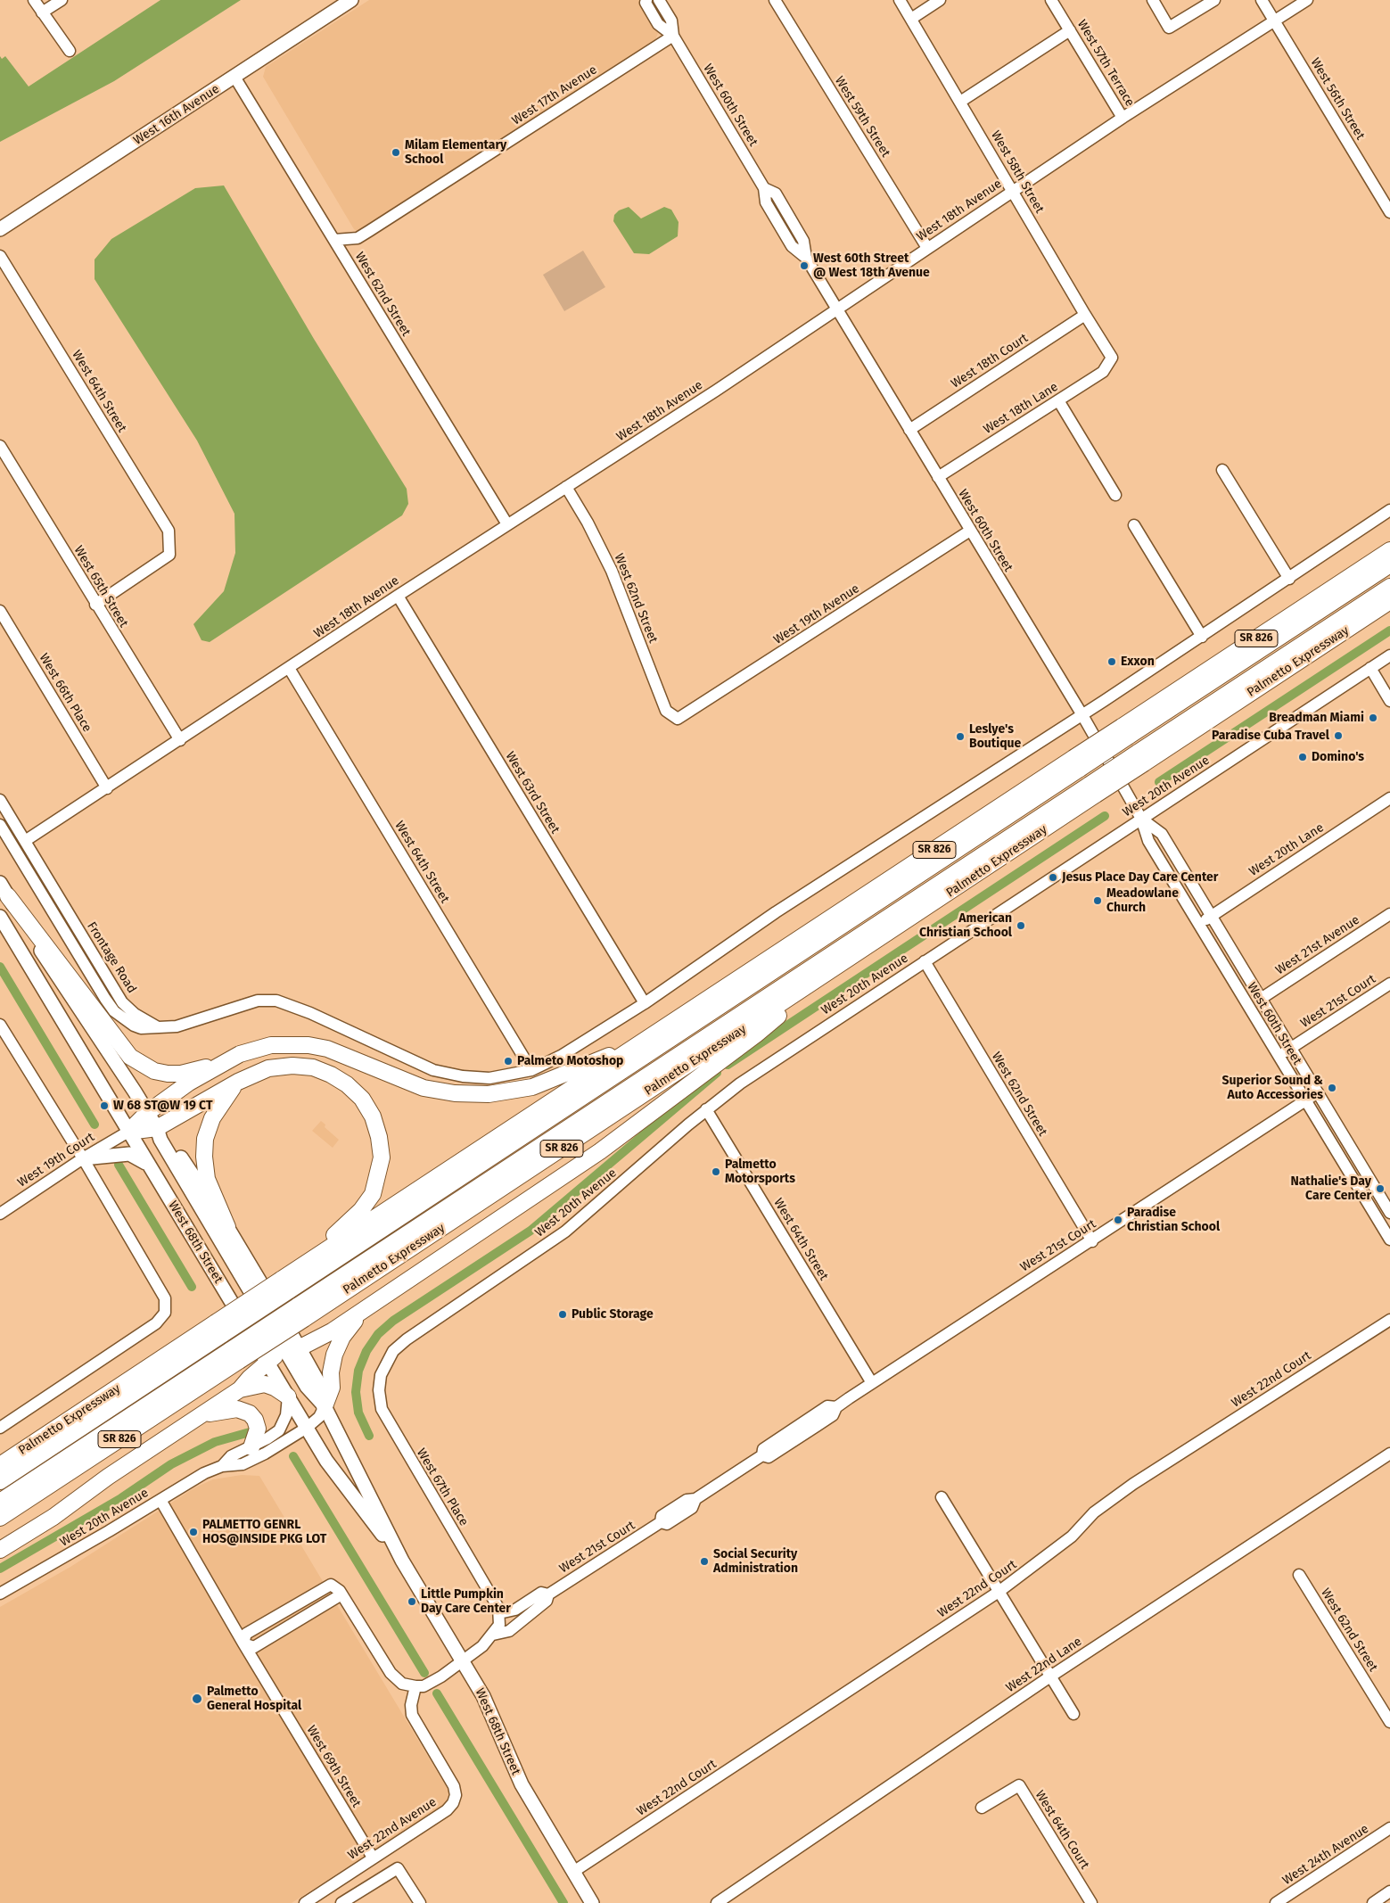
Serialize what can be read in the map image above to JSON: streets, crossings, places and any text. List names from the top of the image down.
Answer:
{
  "streets": {
    "highway": ["SR 826", "Palmetto Expressway"],
    "main road": ["West 16th Avenue", "West 68th Street"],
    "street": [
      "West 57th Terrace",
      "West 17th Avenue",
      "West 56th Street",
      "West 60th Street",
      "West 59th Street",
      "West 58th Street",
      "West 18th Avenue",
      "West 62nd Street",
      "West 18th Court",
      "West 64th Street",
      "West 18th Lane",
      "West 65th Street",
      "West 19th Avenue",
      "West 66th Place",
      "West 20th Avenue",
      "West 63rd Street",
      "West 20th Lane",
      "West 21st Avenue",
      "Frontage Road",
      "West 21st Court",
      "West 19th Court",
      "West 22nd Court",
      "West 67th Place",
      "West 22nd Lane",
      "West 69th Street",
      "West 22nd Avenue",
      "West 64th Court",
      "West 24th Avenue"
    ]
  },
  "crossings": [
    ["West 57th Terrace", "West 18th Avenue"],
    ["West 17th Avenue", "West 60th Street"],
    ["West 17th Avenue", "West 62nd Street"],
    ["West 56th Street", "West 18th Avenue"],
    ["West 60th Street", "West 18th Avenue"],
    ["West 60th Street", "West 18th Court"],
    ["West 60th Street", "West 18th Lane"],
    ["West 60th Street", "West 19th Avenue"],
    ["West 60th Street", "West 20th Avenue"],
    ["West 60th Street", "West 20th Lane"],
    ["West 60th Street", "West 21st Avenue"],
    ["West 60th Street", "West 21st Court"],
    ["West 16th Avenue", "West 62nd Street"],
    ["West 59th Street", "West 18th Avenue"],
    ["West 58th Street", "West 18th Avenue"],
    ["West 58th Street", "West 18th Court"],
    ["West 58th Street", "West 18th Lane"],
    ["West 18th Avenue", "West 62nd Street"],
    ["West 18th Avenue", "West 64th Street"],
    ["West 18th Avenue", "West 65th Street"],
    ["West 18th Avenue", "West 66th Place"],
    ["West 18th Avenue", "West 63rd Street"],
    ["West 18th Avenue", "Frontage Road"],
    ["West 62nd Street", "West 19th Avenue"],
    ["West 62nd Street", "West 20th Avenue"],
    ["West 62nd Street", "West 21st Court"],
    ["West 64th Street", "West 65th Street"],
    ["West 64th Street", "West 20th Avenue"],
    ["West 64th Street", "West 21st Court"],
    ["West 20th Avenue", "West 68th Street"],
    ["West 20th Avenue", "West 67th Place"],
    ["West 20th Avenue", "West 69th Street"],
    ["West 21st Court", "West 68th Street"],
    ["West 21st Court", "West 67th Place"],
    ["West 21st Court", "West 22nd Avenue"],
    ["West 19th Court", "West 68th Street"],
    ["West 68th Street", "West 22nd Court"],
    ["West 69th Street", "West 22nd Avenue"]
  ],
  "places": [
    "Milam Elementary School",
    "West 60th Street @ West 18th Avenue",
    "Exxon",
    "Breadman Miami",
    "Paradise Cuba Travel",
    "Leslye's Boutique",
    "Domino's",
    "Jesus Place Day Care Center",
    "Meadowlane Church",
    "American Christian School",
    "Palmeto Motoshop",
    "Superior Sound & Auto Accessories",
    "W 68 ST@W 19 CT",
    "Palmetto Motorsports",
    "Nathalie's Day Care Center",
    "Paradise Christian School",
    "Public Storage",
    "PALMETTO GENRL HOS@INSIDE PKG LOT",
    "Social Security Administration",
    "Little Pumpkin Day Care Center",
    "Palmetto General Hospital"
  ]
}
